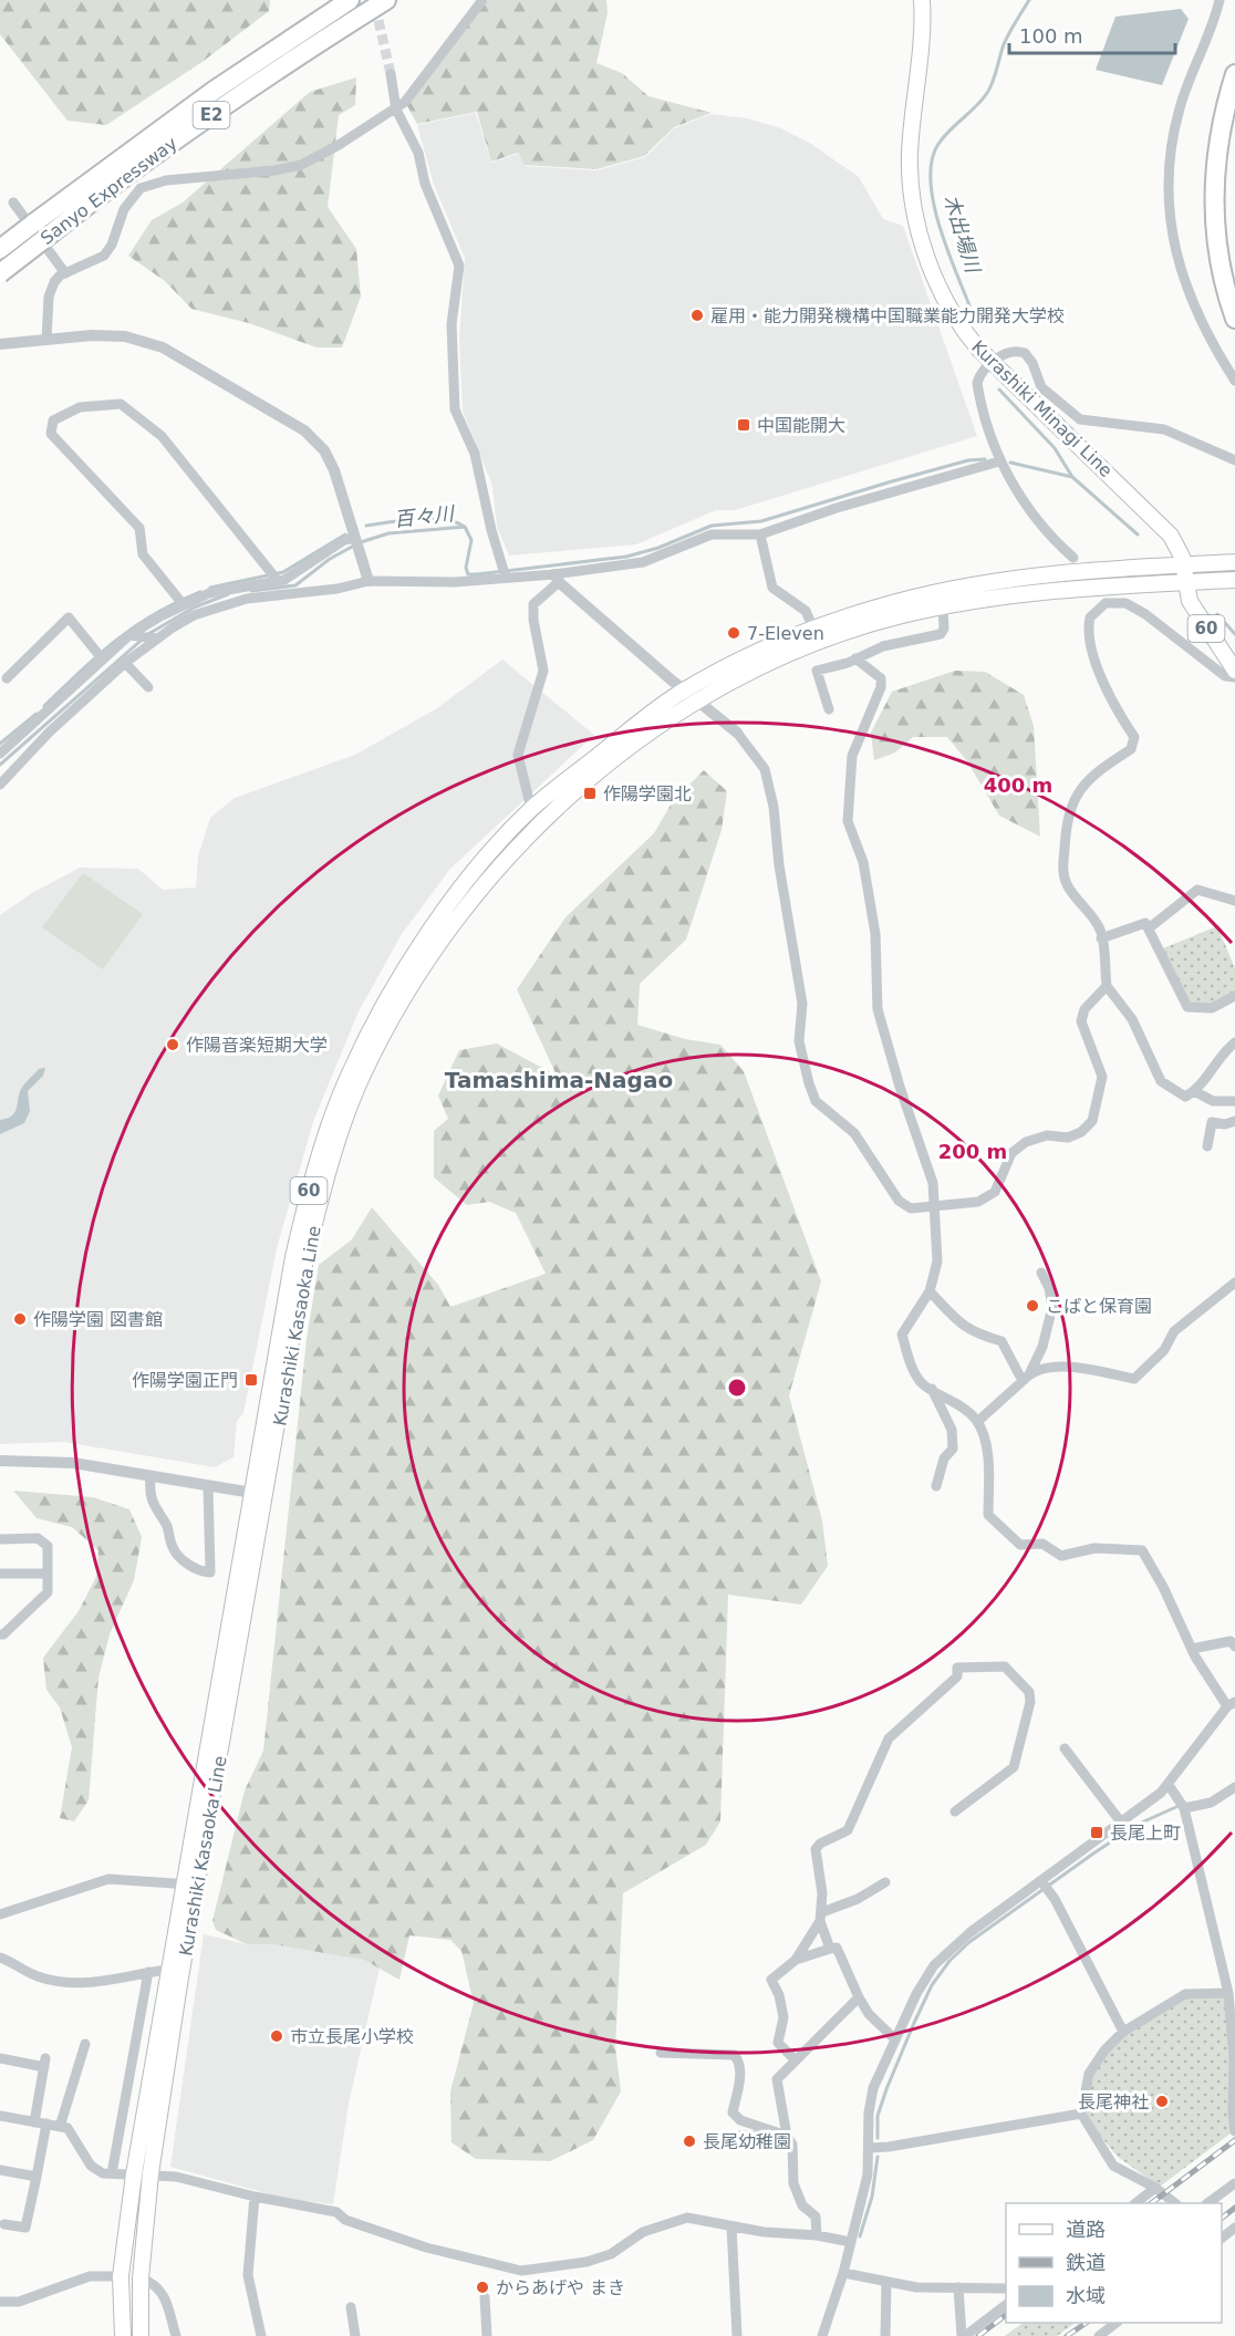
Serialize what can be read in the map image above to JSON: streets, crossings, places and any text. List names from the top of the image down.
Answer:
{
  "streets": {
    "highway": ["E2", "Sanyo Expressway"],
    "main road": ["Kurashiki Minagi Line", "60", "Kurashiki Kasaoka Line"]
  },
  "crossings": [
    ["Kurashiki Minagi Line", "60"],
    ["Kurashiki Minagi Line", "Kurashiki Kasaoka Line"],
    ["60", "Kurashiki Kasaoka Line"]
  ],
  "districts": ["Tamashima-Nagao"],
  "water": ["木出場川", "百々川"],
  "places": {
    "other": [
      "雇用・能力開発機構中国職業能力開発大学校",
      "7-Eleven",
      "作陽音楽短期大学",
      "こばと保育園",
      "作陽学園 図書館",
      "市立長尾小学校",
      "長尾神社",
      "長尾幼稚園",
      "からあげや まき"
    ],
    "transit": [
      "中国能開大",
      "作陽学園北",
      "作陽学園正門",
      "長尾上町"
    ]
  },
  "legend": ["道路", "鉄道", "水域"],
  "scale_bar": "100 m",
  "rings": ["400 m", "200 m"]
}
